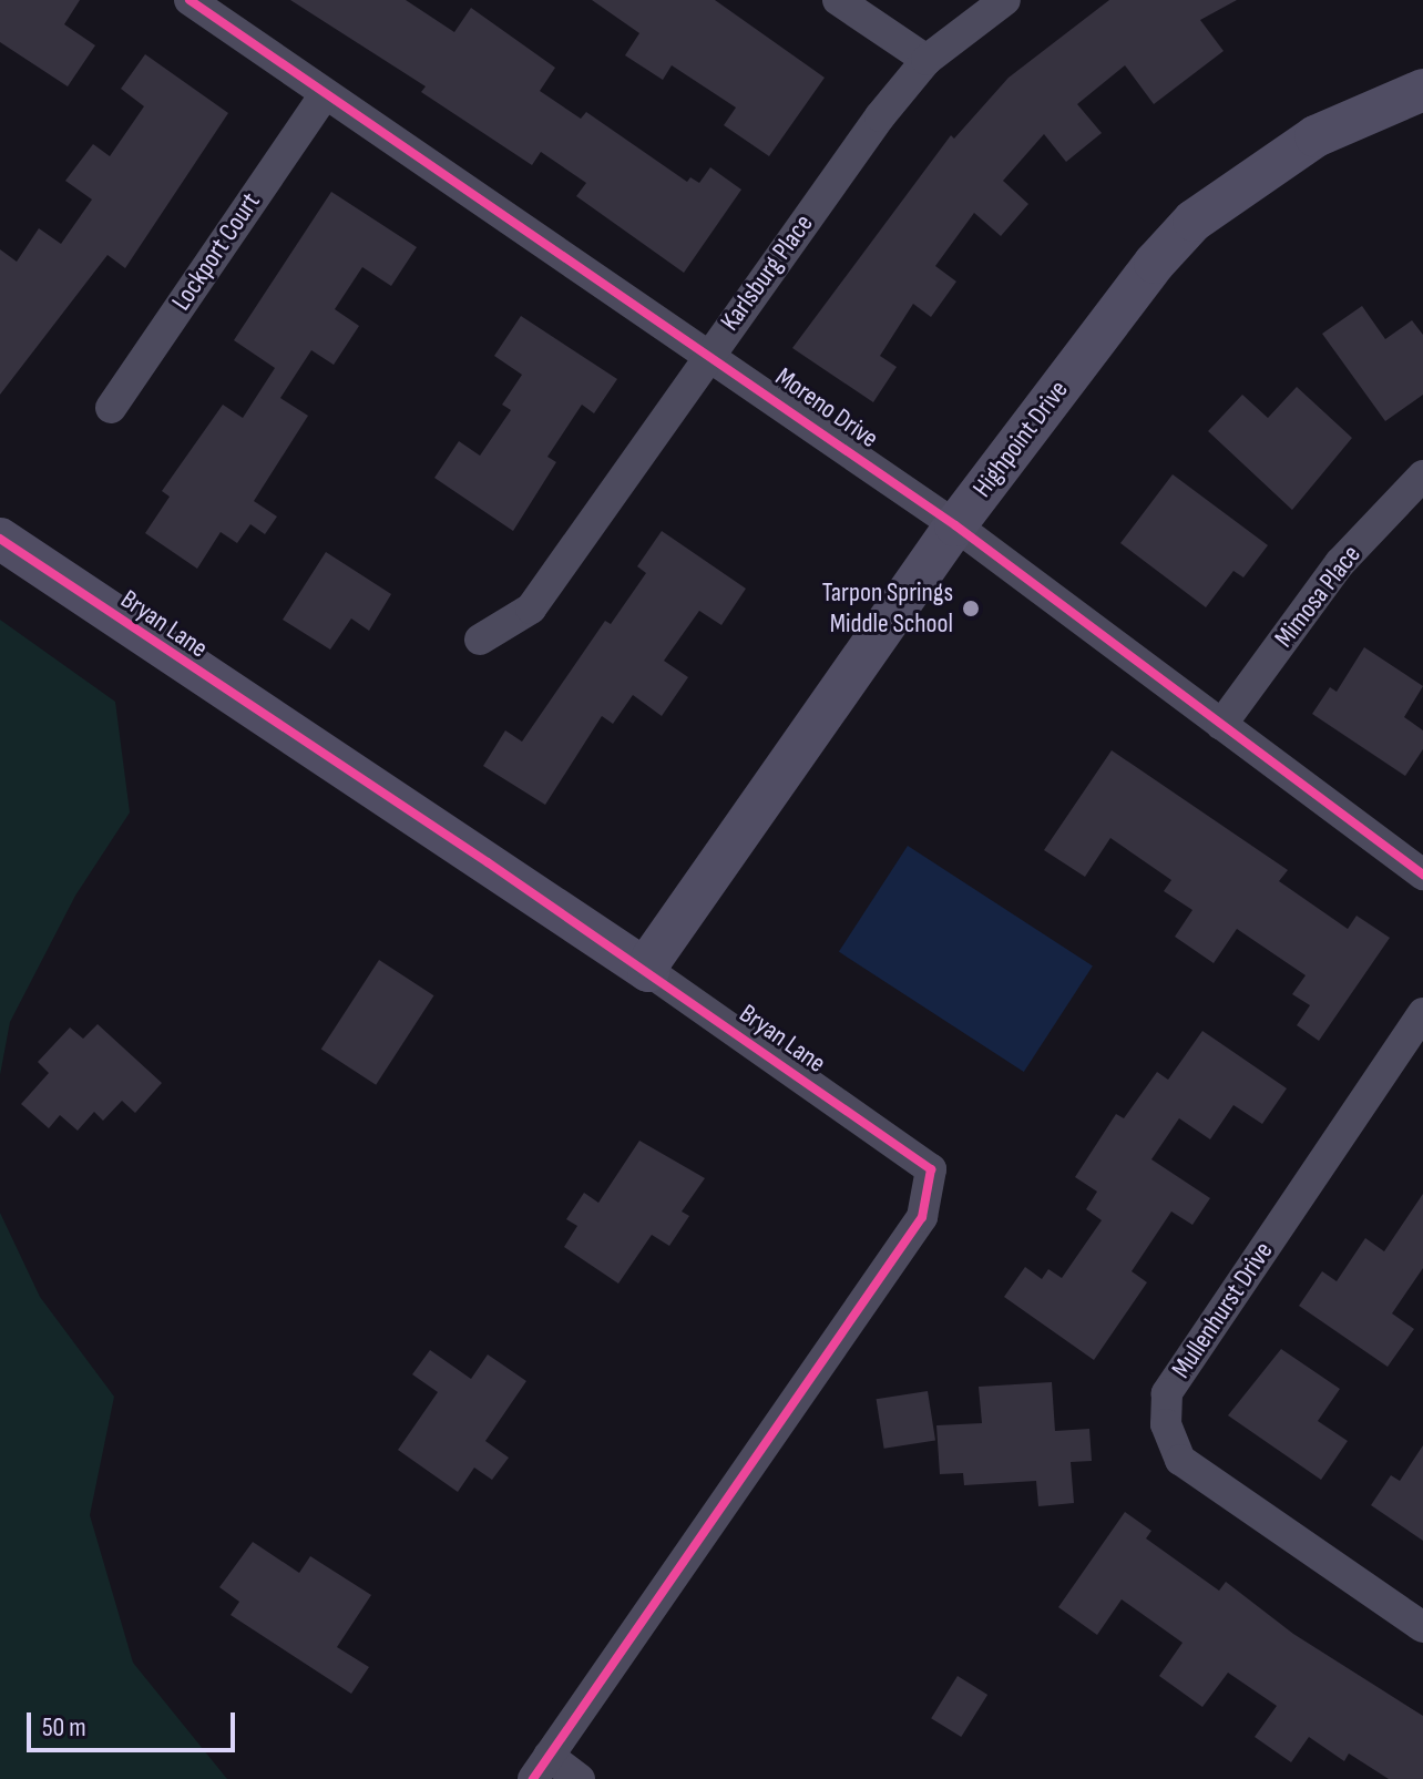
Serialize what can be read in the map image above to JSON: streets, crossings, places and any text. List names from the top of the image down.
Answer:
{
  "streets": {
    "street": [
      "Lockport Court",
      "Karlsburg Place",
      "Moreno Drive",
      "Highpoint Drive",
      "Mimosa Place",
      "Bryan Lane",
      "Mullenhurst Drive"
    ]
  },
  "crossings": [
    ["Lockport Court", "Moreno Drive"],
    ["Karlsburg Place", "Moreno Drive"],
    ["Moreno Drive", "Highpoint Drive"],
    ["Moreno Drive", "Mimosa Place"],
    ["Highpoint Drive", "Bryan Lane"]
  ],
  "places": ["Tarpon Springs Middle School"],
  "scale_bar": "50 m"
}
